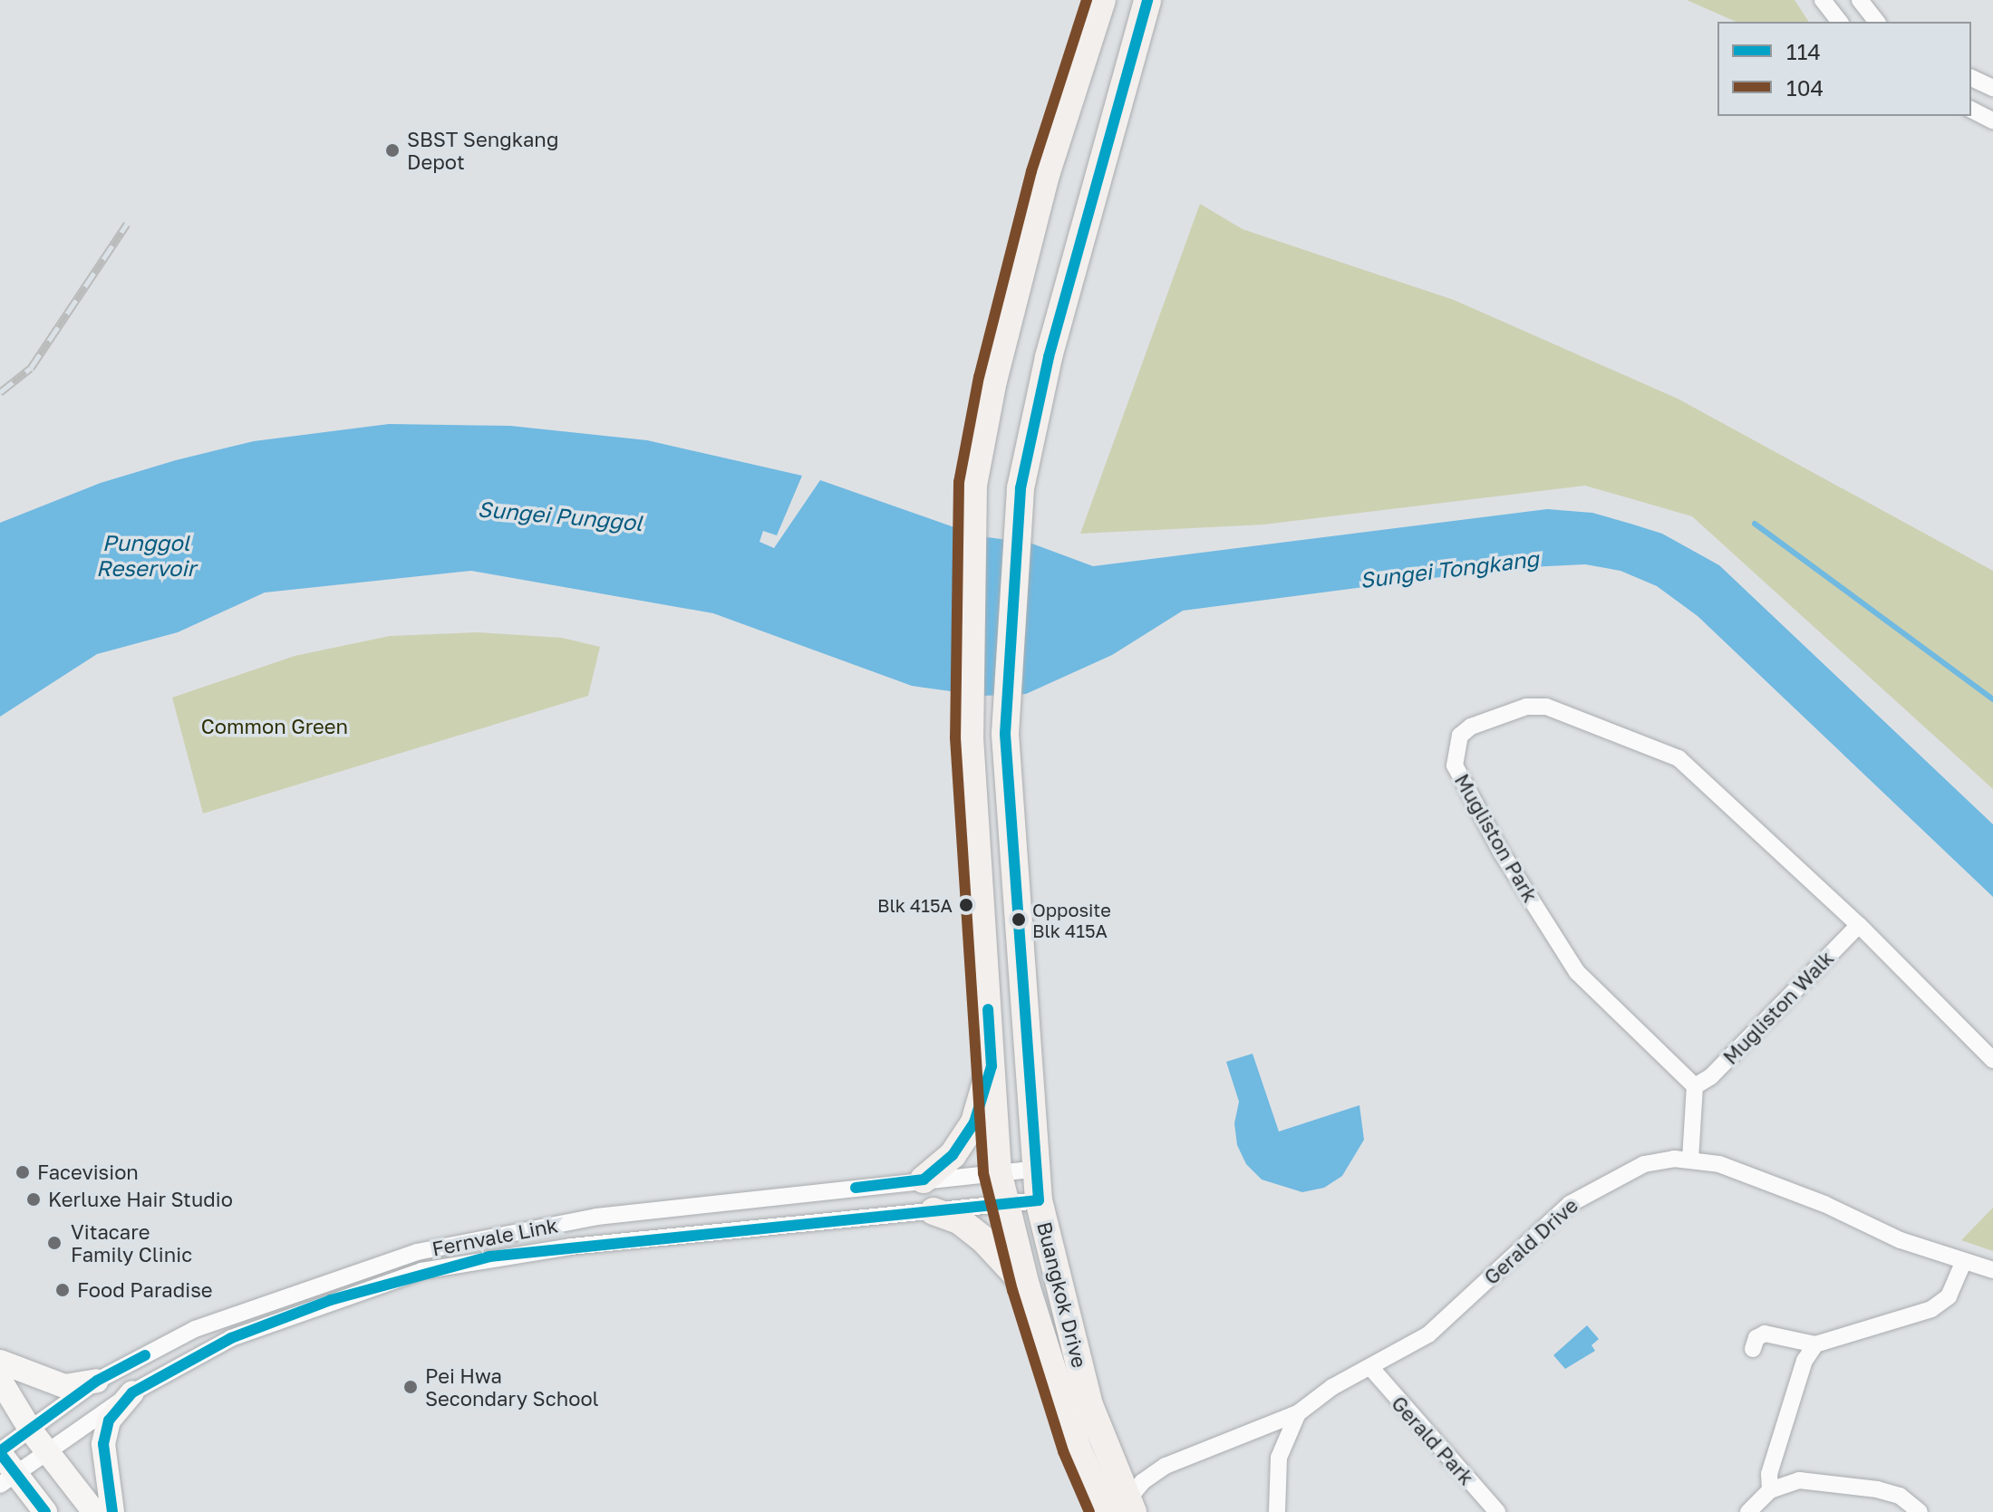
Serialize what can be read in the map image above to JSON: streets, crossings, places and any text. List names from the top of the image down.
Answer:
{
  "streets": {
    "main road": ["Buangkok Drive"],
    "street": [
      "Mugliston Park",
      "Mugliston Walk",
      "Fernvale Link",
      "Gerald Drive",
      "Gerald Park"
    ]
  },
  "crossings": [
    ["Mugliston Park", "Mugliston Walk"],
    ["Fernvale Link", "Buangkok Drive"],
    ["Gerald Drive", "Buangkok Drive"],
    ["Gerald Drive", "Gerald Park"]
  ],
  "water": ["Sungei Punggol", "Punggol Reservoir", "Sungei Tongkang"],
  "parks": ["Common Green"],
  "places": [
    "SBST Sengkang Depot",
    "Blk 415A",
    "Opposite Blk 415A",
    "Facevision",
    "Kerluxe Hair Studio",
    "Vitacare Family Clinic",
    "Food Paradise",
    "Pei Hwa Secondary School"
  ],
  "lines": ["transit line 114", "transit line 104"],
  "legend": ["114", "104"]
}
